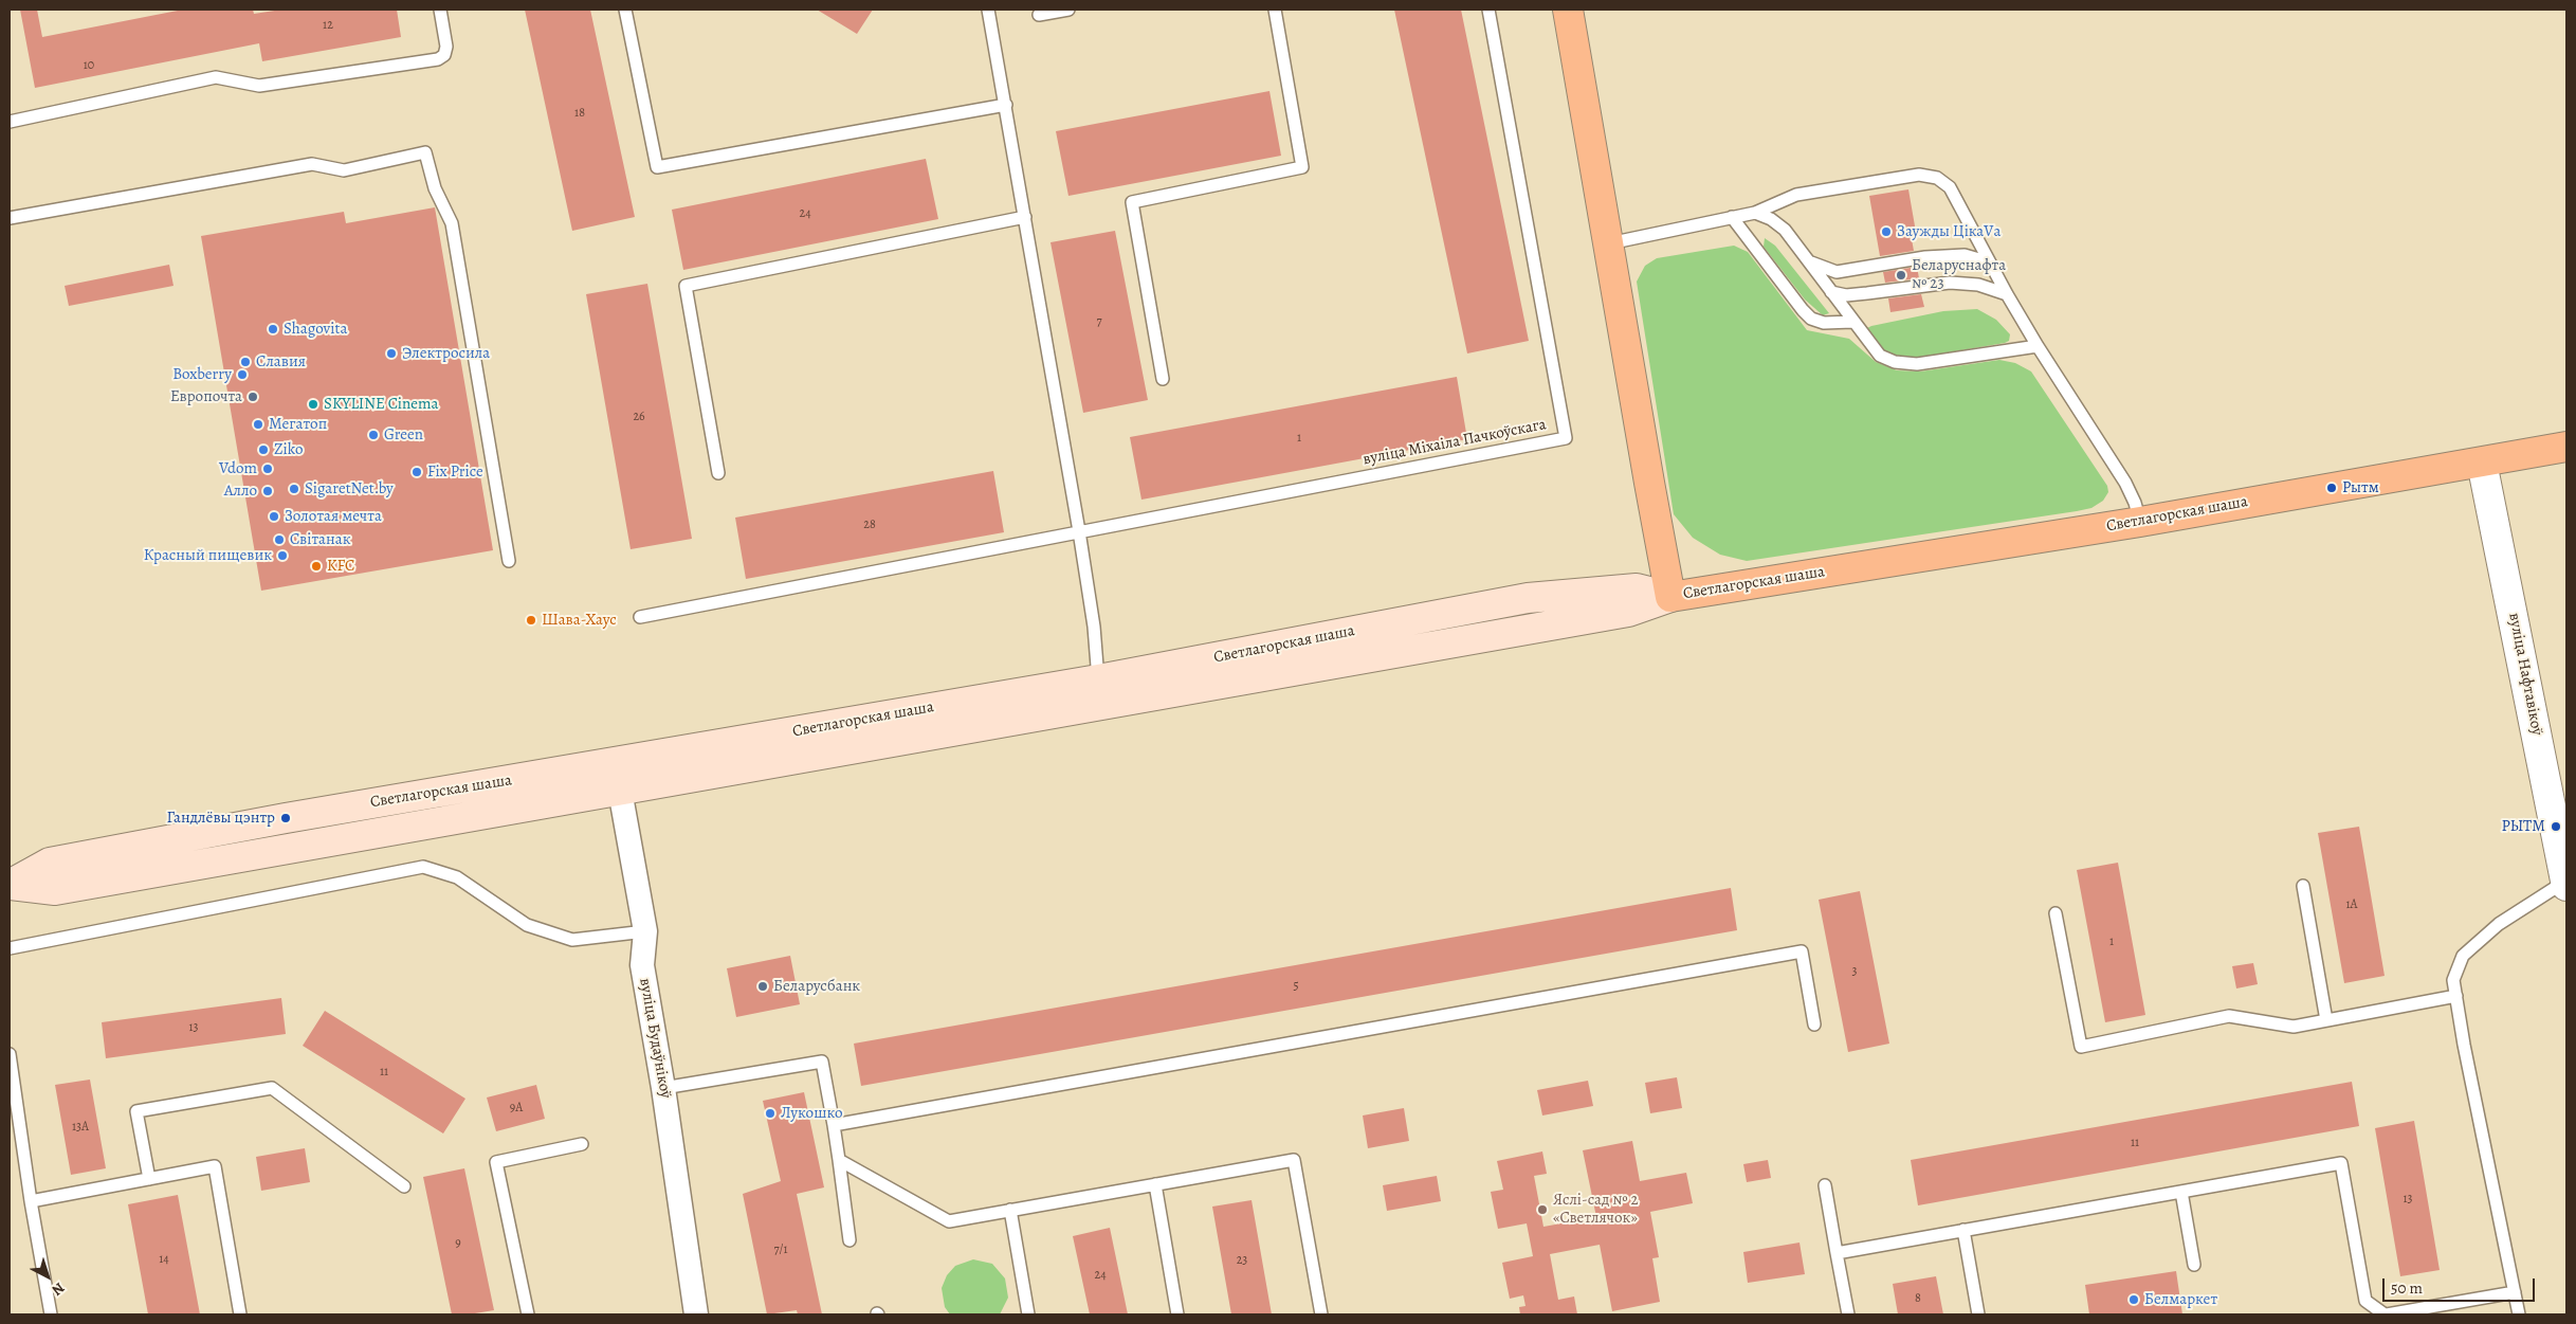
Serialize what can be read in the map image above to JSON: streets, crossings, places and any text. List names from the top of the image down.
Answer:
{
  "streets": {
    "main road": ["Светлагорская шаша"],
    "street": ["вуліца Нафтавікоў", "вуліца Будаўнікоў"],
    "lane": ["вуліца Міхаіла Пачкоўскага"]
  },
  "crossings": [
    ["Светлагорская шаша", "вуліца Нафтавікоў"],
    ["Светлагорская шаша", "вуліца Будаўнікоў"]
  ],
  "places": [
    "Заужды ЦікаVа",
    "Беларуснафта № 23",
    "Shagovita",
    "Электросила",
    "Славия",
    "Boxberry",
    "Европочта",
    "SKYLINE Cinema",
    "Мегатоп",
    "Green",
    "Ziko",
    "Vdom",
    "Fix Price",
    "Рытм",
    "SigaretNet.by",
    "Алло",
    "Золотая мечта",
    "Світанак",
    "Красный пищевик",
    "KFC",
    "Шава-Хаус",
    "Гандлёвы цэнтр",
    "РЫТМ",
    "Беларусбанк",
    "Лукошко",
    "Яслі-сад № 2 «Светлячок»",
    "Белмаркет"
  ],
  "house_numbers": [
    "12",
    "10",
    "18",
    "24",
    "7",
    "26",
    "1",
    "28",
    "1А",
    "1",
    "3",
    "5",
    "13",
    "11",
    "9А",
    "13А",
    "11",
    "13",
    "9",
    "7/1",
    "14",
    "23",
    "24",
    "8"
  ],
  "scale_bar": "50 m",
  "north": "bottom right"
}
